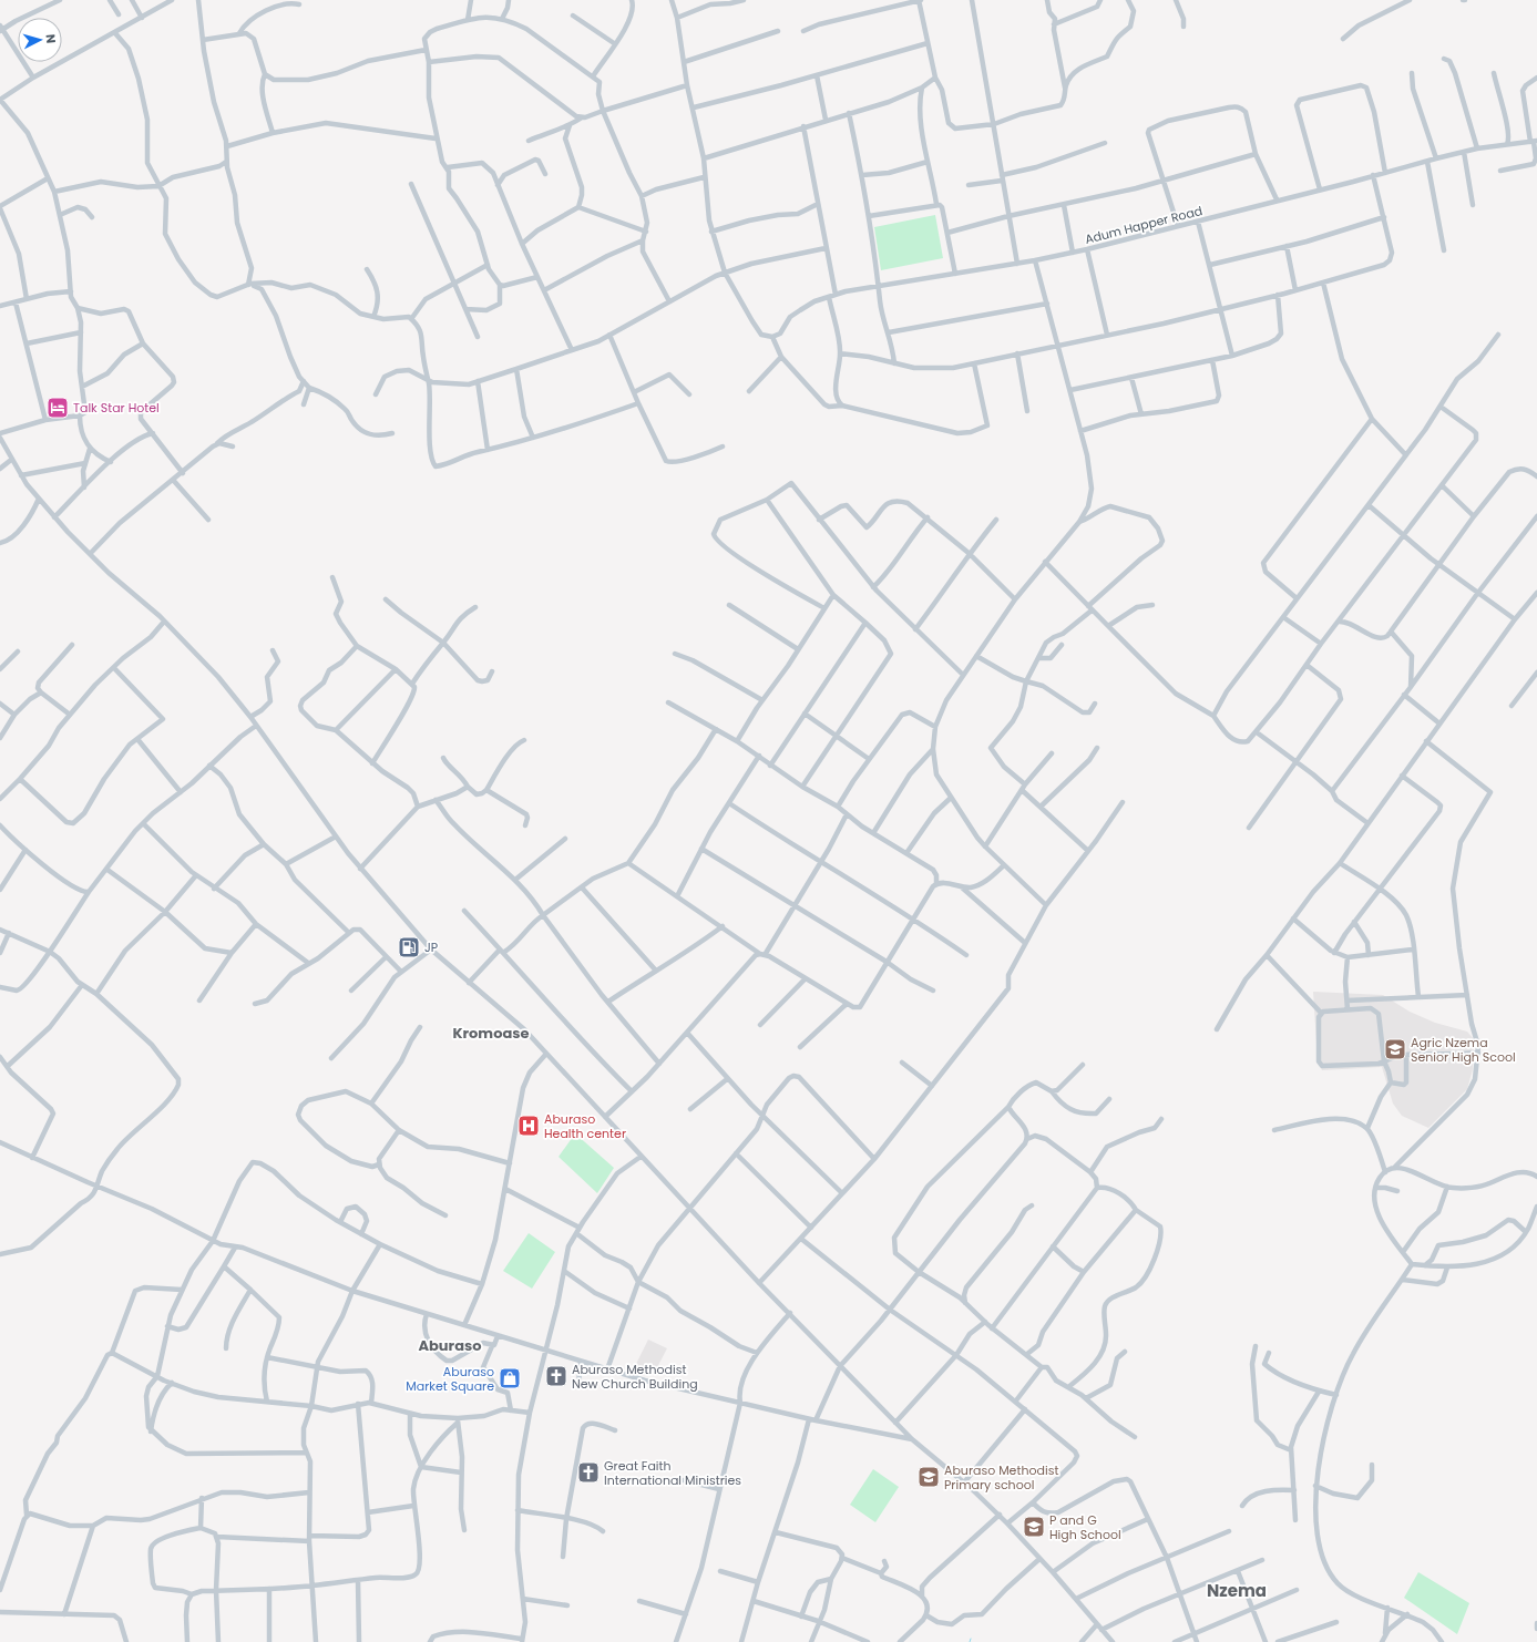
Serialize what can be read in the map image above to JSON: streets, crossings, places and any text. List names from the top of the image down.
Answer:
{
  "streets": {
    "street": ["Adum Happer Road"]
  },
  "districts": ["Kromoase", "Aburaso", "Nzema"],
  "places": {
    "hotel": ["Talk Star Hotel"],
    "fuel station": ["JP"],
    "school or university": ["Agric Nzema Senior High Scool", "Aburaso Methodist Primary school", "P and G High School"],
    "hospital": ["Aburaso Health center"],
    "church": ["Aburaso Methodist New Church Building", "Great Faith International Ministries"],
    "shop": ["Aburaso Market Square"]
  },
  "north": "right"
}
